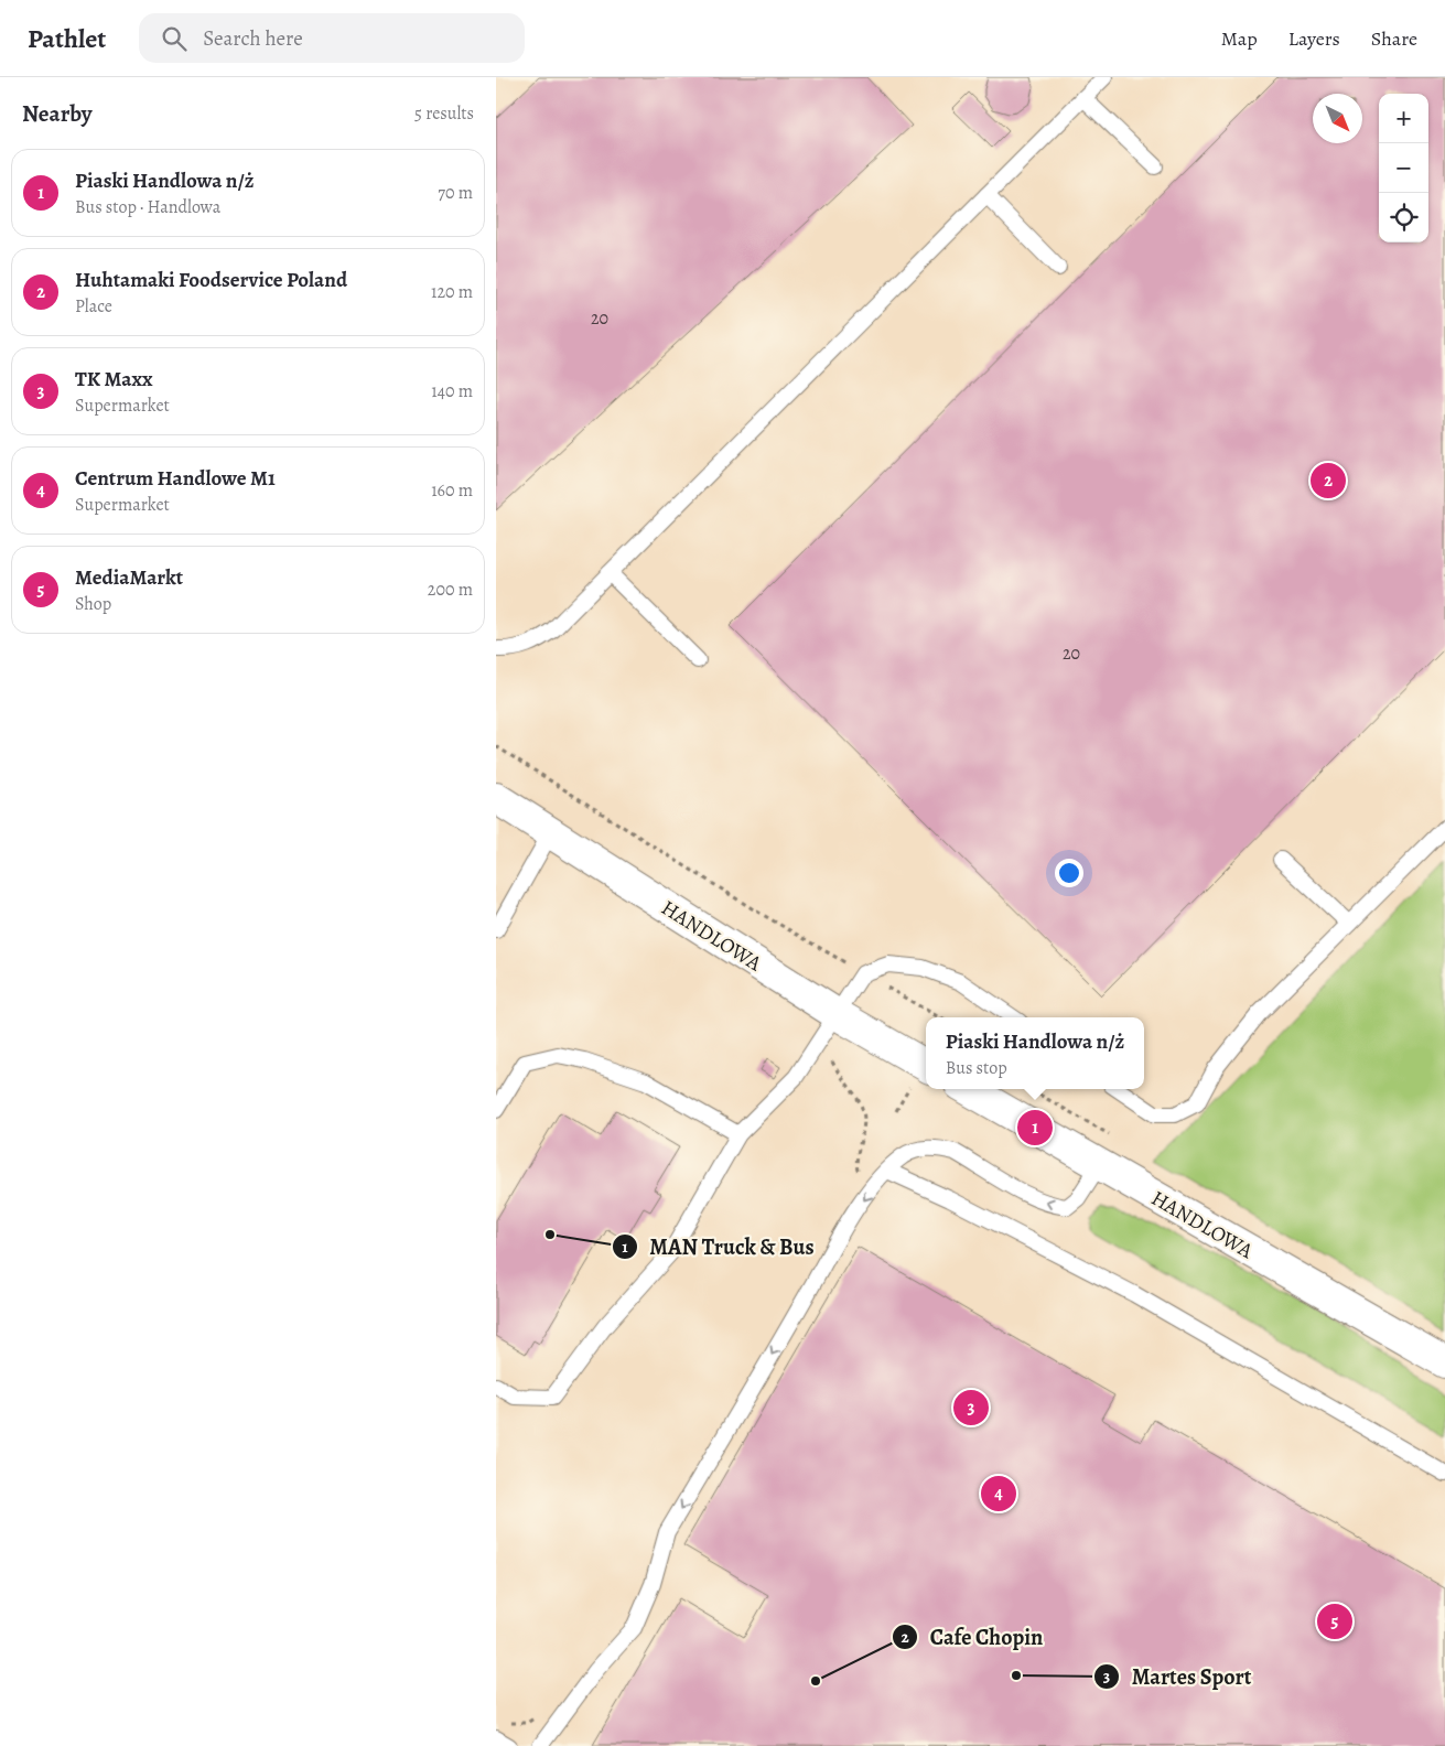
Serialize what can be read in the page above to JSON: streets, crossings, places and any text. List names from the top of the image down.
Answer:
{
  "streets": {
    "street": ["HANDLOWA"]
  },
  "places": ["MAN Truck & Bus", "Martes Sport", "Cafe Chopin"],
  "house_numbers": ["20", "20"],
  "north": "bottom right",
  "page": {
    "header": "Pathlet",
    "search": "Search here",
    "nav": ["Map", "Layers", "Share"],
    "heading": ["Nearby", "5 results"],
    "map_buttons": ["+", "−"],
    "list": [
      {
        "mark": "1",
        "name": "Piaski Handlowa n/ż",
        "note": "Bus stop · Handlowa",
        "value": "70 m"
      },
      {
        "mark": "2",
        "name": "Huhtamaki Foodservice Poland",
        "note": "Place",
        "value": "120 m"
      },
      {
        "mark": "3",
        "name": "TK Maxx",
        "note": "Supermarket",
        "value": "140 m"
      },
      {
        "mark": "4",
        "name": "Centrum Handlowe M1",
        "note": "Supermarket",
        "value": "160 m"
      },
      {
        "mark": "5",
        "name": "MediaMarkt",
        "note": "Shop",
        "value": "200 m"
      }
    ],
    "pins": [
      "2",
      "1",
      "3",
      "4",
      "5"
    ],
    "popup": ["Piaski Handlowa n/ż", "Bus stop"]
  }
}
